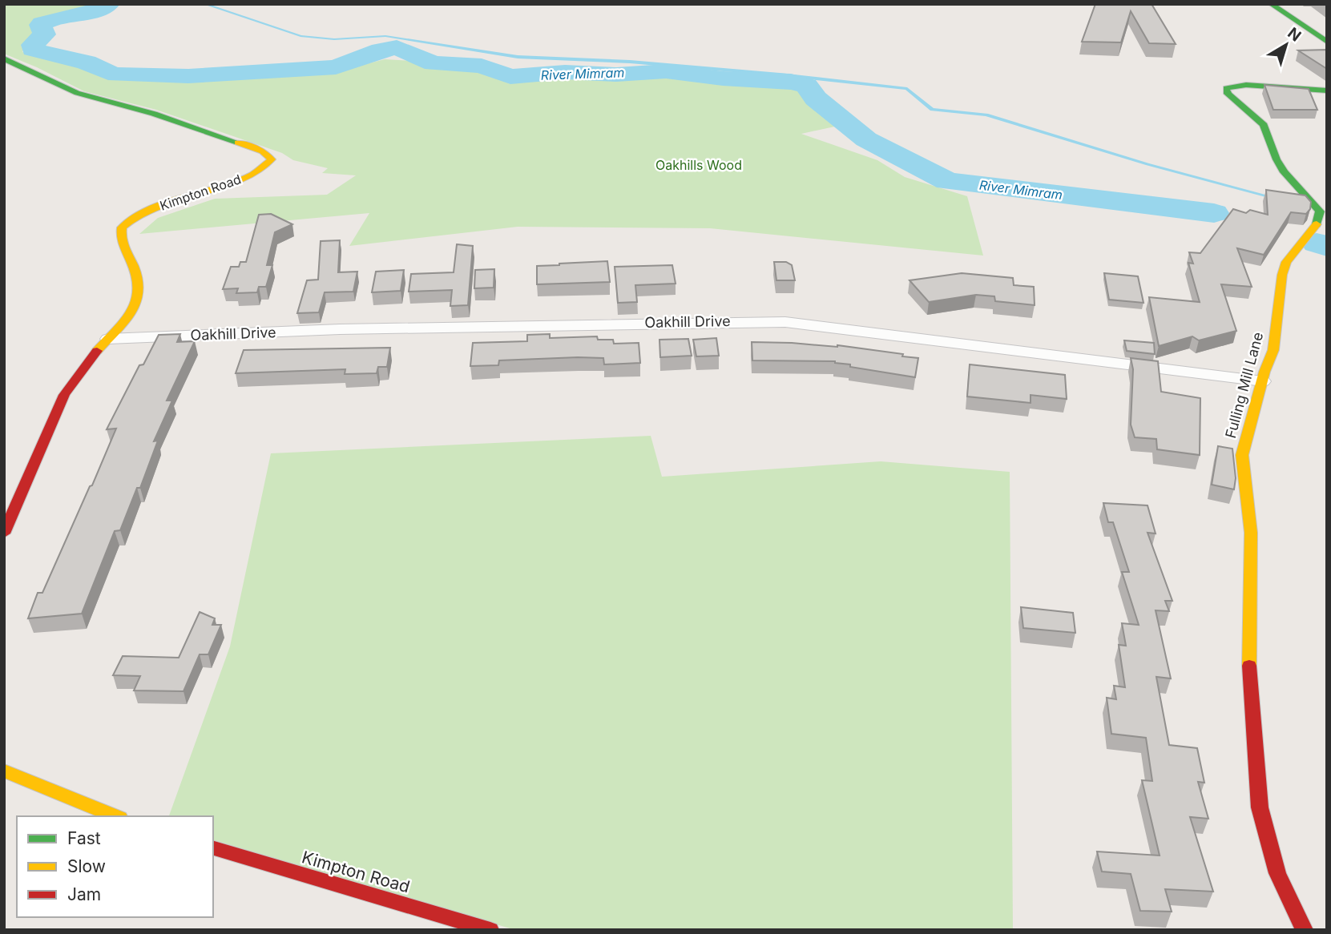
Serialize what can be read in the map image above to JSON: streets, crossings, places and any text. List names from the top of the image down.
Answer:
{
  "streets": {
    "street": ["Kimpton Road", "Oakhill Drive", "Fulling Mill Lane"]
  },
  "crossings": [
    ["Kimpton Road", "Oakhill Drive"],
    ["Oakhill Drive", "Fulling Mill Lane"]
  ],
  "water": ["River Mimram"],
  "parks": ["Oakhills Wood"],
  "legend": ["Fast", "Slow", "Jam"],
  "north": "top right"
}
